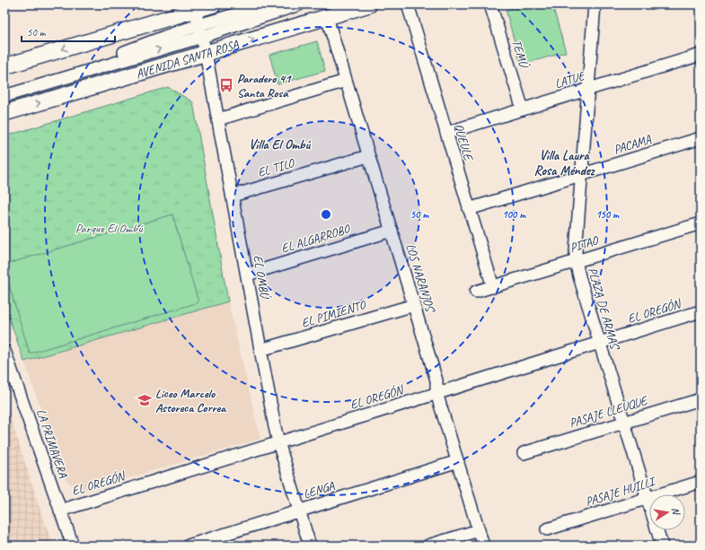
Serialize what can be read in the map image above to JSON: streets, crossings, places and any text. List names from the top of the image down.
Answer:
{
  "streets": {
    "main road": ["AVENIDA SANTA ROSA"],
    "street": [
      "TEMÚ",
      "LATUE",
      "QUEULE",
      "PACAMA",
      "EL TILO",
      "EL ALGARROBO",
      "PITAO",
      "EL OMBÚ",
      "LOS NARANJOS",
      "PLAZA DE ARMAS",
      "EL OREGÓN",
      "EL PIMIENTO",
      "PASAJE LLEUQUE",
      "LA PRIMAVERA",
      "LENGA",
      "PASAJE HUILLI"
    ]
  },
  "crossings": [
    ["TEMÚ", "LATUE"],
    ["AVENIDA SANTA ROSA", "EL OMBÚ"],
    ["AVENIDA SANTA ROSA", "LOS NARANJOS"],
    ["LATUE", "QUEULE"],
    ["LATUE", "PLAZA DE ARMAS"],
    ["QUEULE", "PACAMA"],
    ["QUEULE", "PITAO"],
    ["PACAMA", "PLAZA DE ARMAS"],
    ["EL TILO", "EL OMBÚ"],
    ["EL TILO", "LOS NARANJOS"],
    ["EL ALGARROBO", "EL OMBÚ"],
    ["EL ALGARROBO", "LOS NARANJOS"],
    ["PITAO", "PLAZA DE ARMAS"],
    ["EL OMBÚ", "EL OREGÓN"],
    ["EL OMBÚ", "EL PIMIENTO"],
    ["EL OMBÚ", "LENGA"],
    ["LOS NARANJOS", "EL OREGÓN"],
    ["LOS NARANJOS", "EL PIMIENTO"],
    ["LOS NARANJOS", "LENGA"],
    ["PLAZA DE ARMAS", "EL OREGÓN"],
    ["PLAZA DE ARMAS", "PASAJE LLEUQUE"],
    ["PLAZA DE ARMAS", "PASAJE HUILLI"],
    ["EL OREGÓN", "LA PRIMAVERA"]
  ],
  "districts": ["Villa El Ombú", "Villa Laura Rosa Méndez"],
  "parks": ["Parque El Ombú"],
  "places": {
    "bus stop": ["Paradero 41 Santa Rosa"],
    "school or university": ["Liceo Marcelo Astoreca Correa"]
  },
  "scale_bar": "50 m",
  "north": "right",
  "rings": ["50 m", "100 m", "150 m"]
}
